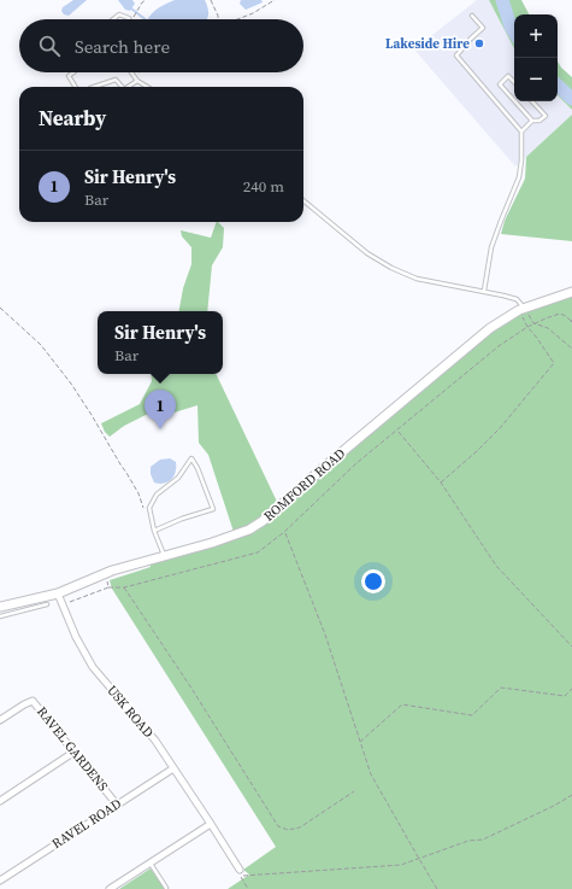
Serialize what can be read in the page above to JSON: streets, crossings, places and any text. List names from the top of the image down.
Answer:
{
  "streets": {
    "street": [
      "ROMFORD ROAD",
      "USK ROAD",
      "RAVEL GARDENS",
      "RAVEL ROAD"
    ]
  },
  "crossings": [
    ["ROMFORD ROAD", "USK ROAD"],
    ["USK ROAD", "RAVEL ROAD"],
    ["RAVEL GARDENS", "RAVEL ROAD"]
  ],
  "places": ["Lakeside Hire"],
  "page": {
    "map_buttons": ["+", "−"],
    "search": "Search here",
    "heading": "Nearby",
    "list": [
      {
        "mark": "1",
        "name": "Sir Henry's",
        "note": "Bar",
        "value": "240 m"
      }
    ],
    "popup": ["Sir Henry's", "Bar"],
    "pins": "1"
  }
}
